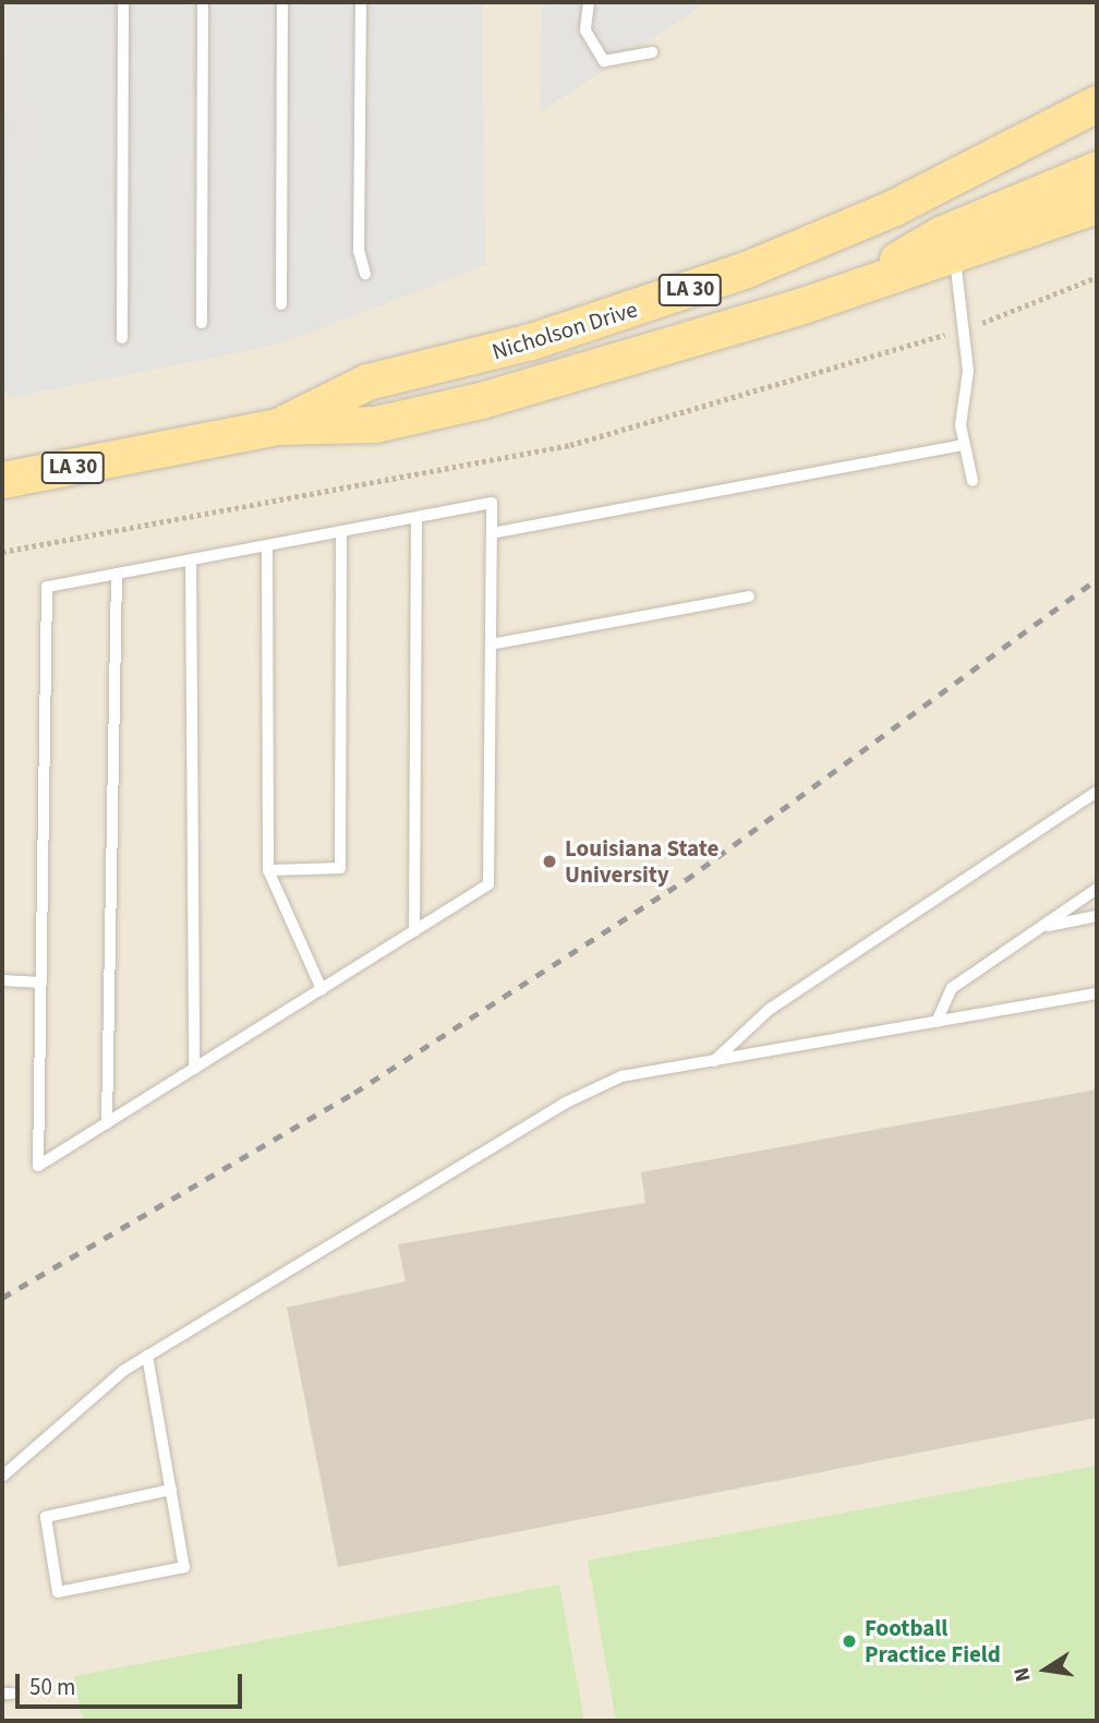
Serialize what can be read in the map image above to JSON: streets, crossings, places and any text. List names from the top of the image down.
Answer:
{
  "streets": {
    "main road": ["LA 30", "Nicholson Drive"]
  },
  "places": ["Louisiana State University", "Football Practice Field"],
  "scale_bar": "50 m",
  "north": "left"
}
